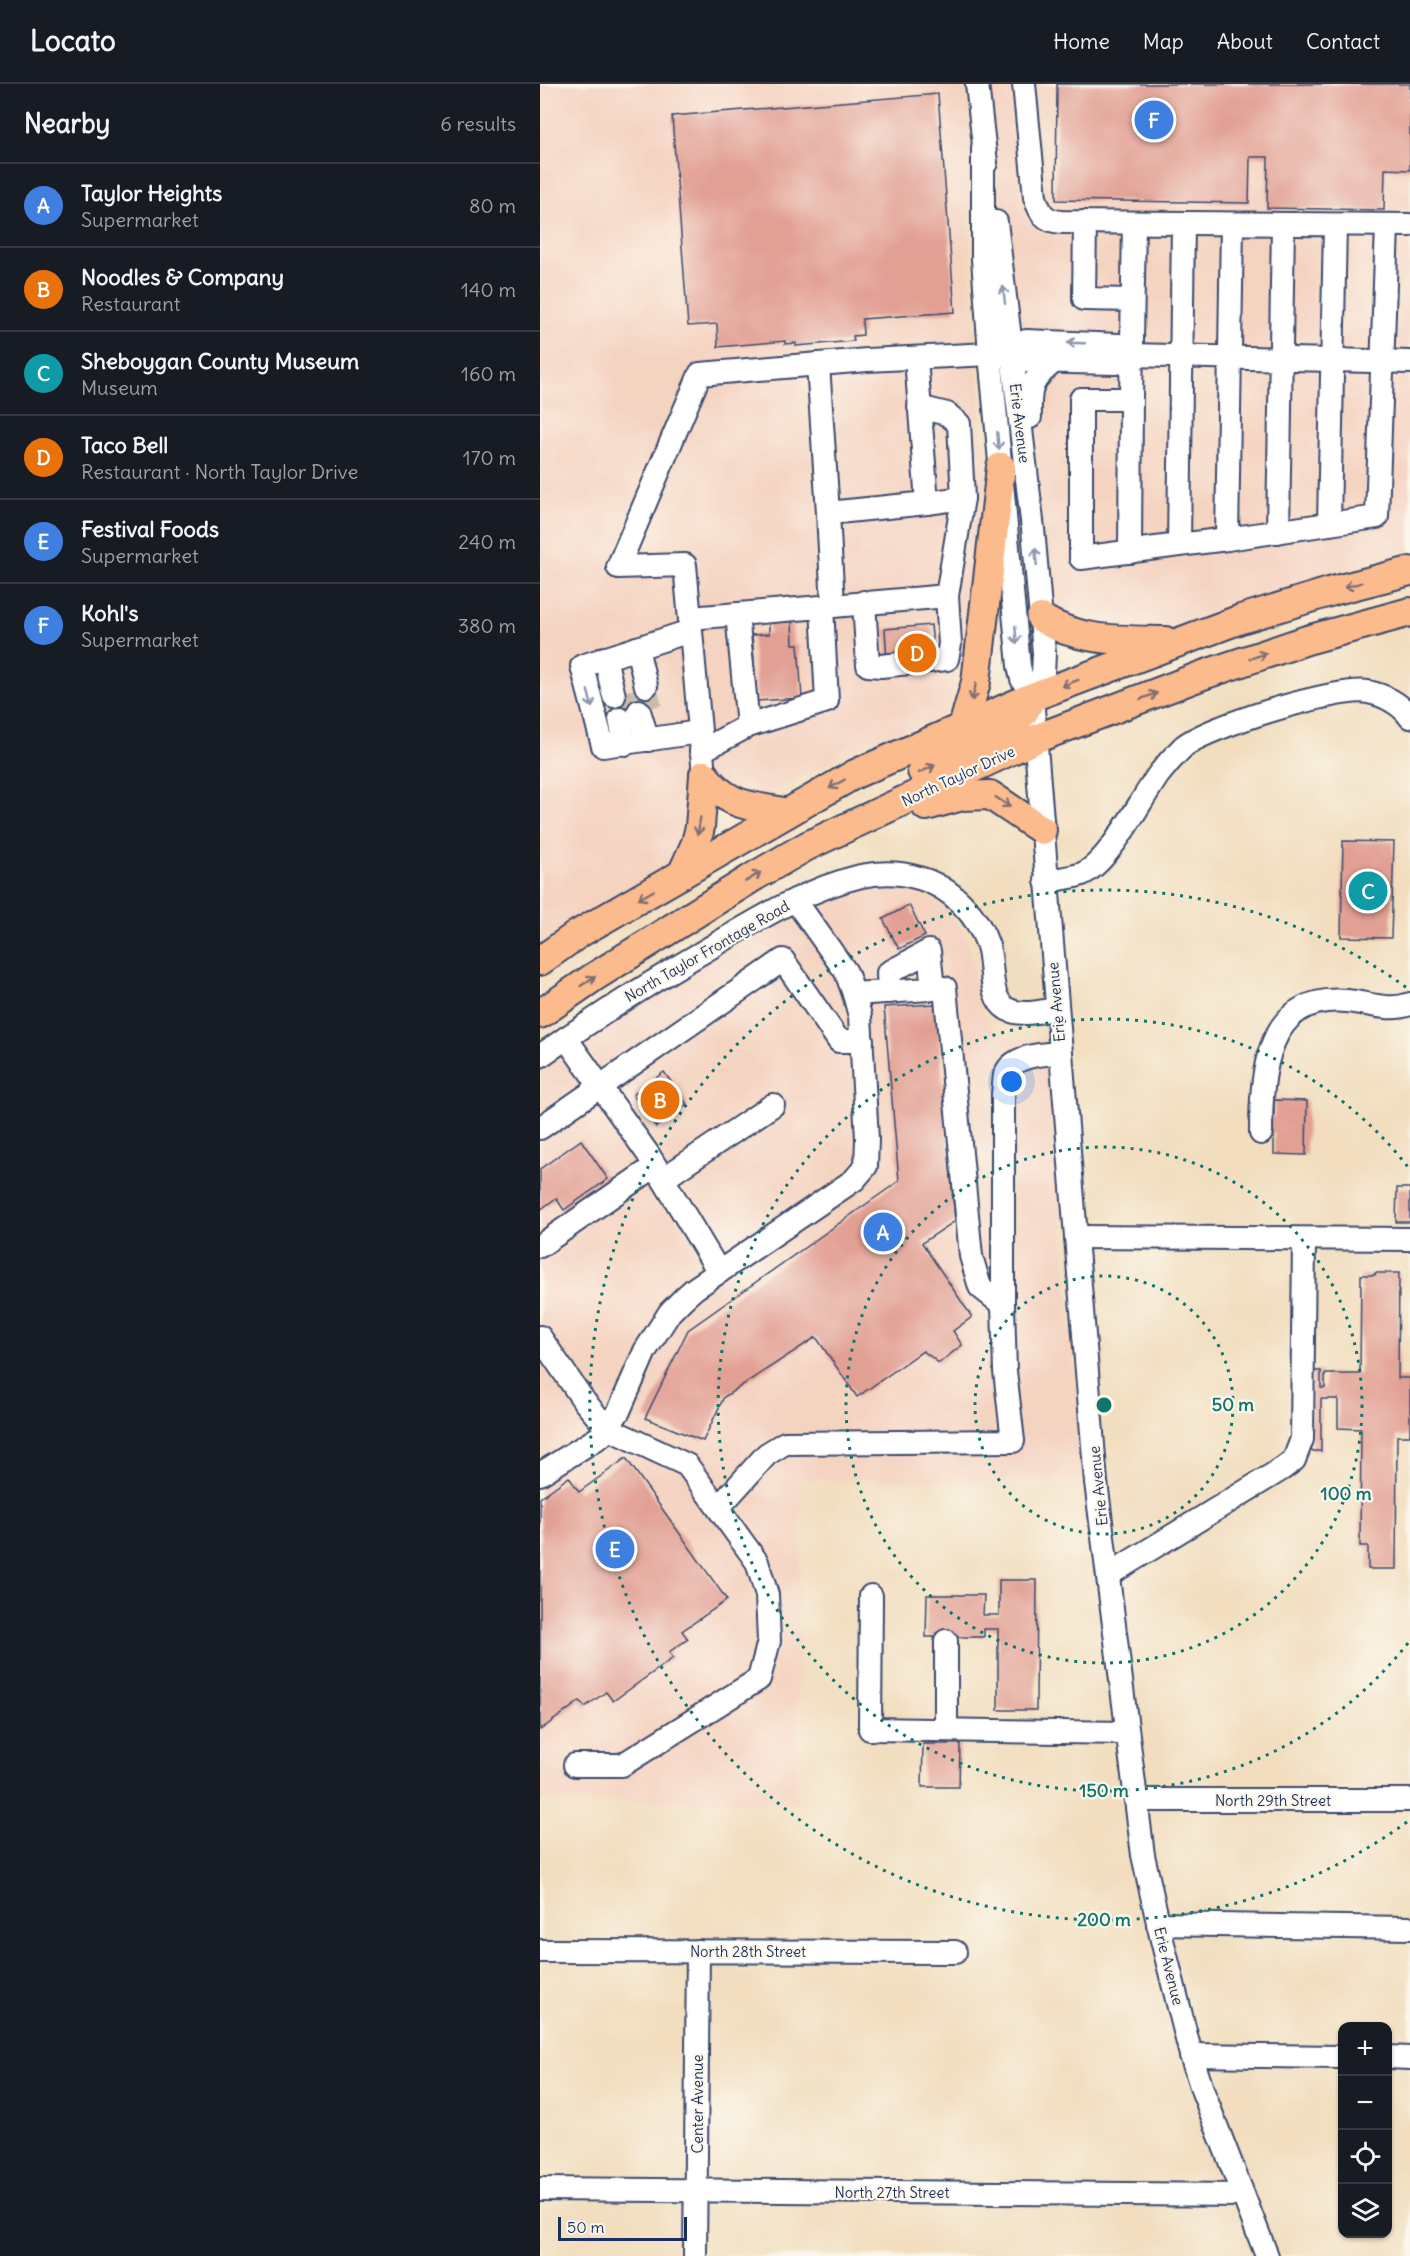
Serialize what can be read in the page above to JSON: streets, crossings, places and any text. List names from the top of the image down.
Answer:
{
  "streets": {
    "main road": ["North Taylor Drive"],
    "street": [
      "Erie Avenue",
      "North Taylor Frontage Road",
      "North 29th Street",
      "North 28th Street",
      "Center Avenue",
      "North 27th Street"
    ]
  },
  "crossings": [
    ["Erie Avenue", "North Taylor Drive"],
    ["Erie Avenue", "North Taylor Frontage Road"],
    ["Erie Avenue", "North 29th Street"],
    ["Erie Avenue", "North 27th Street"],
    ["North 28th Street", "Center Avenue"],
    ["Center Avenue", "North 27th Street"]
  ],
  "scale_bar": "50 m",
  "page": {
    "header": "Locato",
    "nav": [
      "Home",
      "Map",
      "About",
      "Contact"
    ],
    "heading": ["Nearby", "6 results"],
    "pins": [
      "F",
      "D",
      "C",
      "B",
      "A",
      "E"
    ],
    "list": [
      {
        "mark": "A",
        "name": "Taylor Heights",
        "note": "Supermarket",
        "value": "80 m"
      },
      {
        "mark": "B",
        "name": "Noodles & Company",
        "note": "Restaurant",
        "value": "140 m"
      },
      {
        "mark": "C",
        "name": "Sheboygan County Museum",
        "note": "Museum",
        "value": "160 m"
      },
      {
        "mark": "D",
        "name": "Taco Bell",
        "note": "Restaurant · North Taylor Drive",
        "value": "170 m"
      },
      {
        "mark": "E",
        "name": "Festival Foods",
        "note": "Supermarket",
        "value": "240 m"
      },
      {
        "mark": "F",
        "name": "Kohl's",
        "note": "Supermarket",
        "value": "380 m"
      }
    ],
    "map_buttons": ["+", "−"],
    "scale": "50 m"
  },
  "rings": [
    "50 m",
    "100 m",
    "150 m",
    "200 m"
  ]
}
